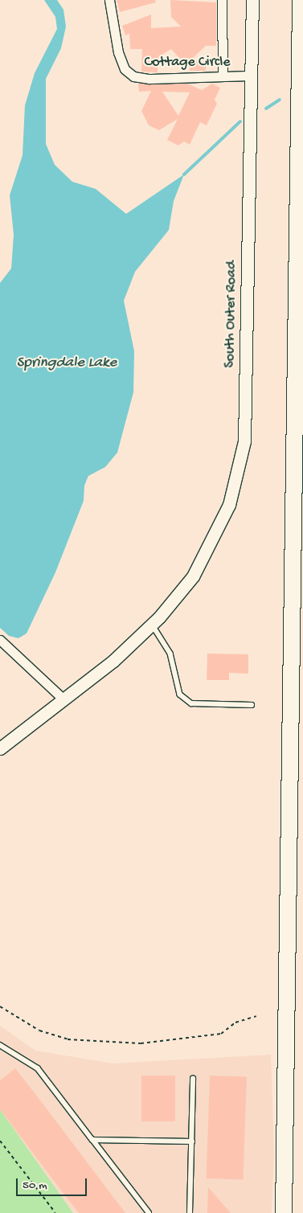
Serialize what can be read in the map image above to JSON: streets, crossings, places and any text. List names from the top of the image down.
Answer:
{
  "streets": {
    "street": ["Cottage Circle", "South Outer Road"]
  },
  "crossings": [
    ["Cottage Circle", "South Outer Road"]
  ],
  "water": ["Springdale Lake"],
  "scale_bar": "50 m"
}
